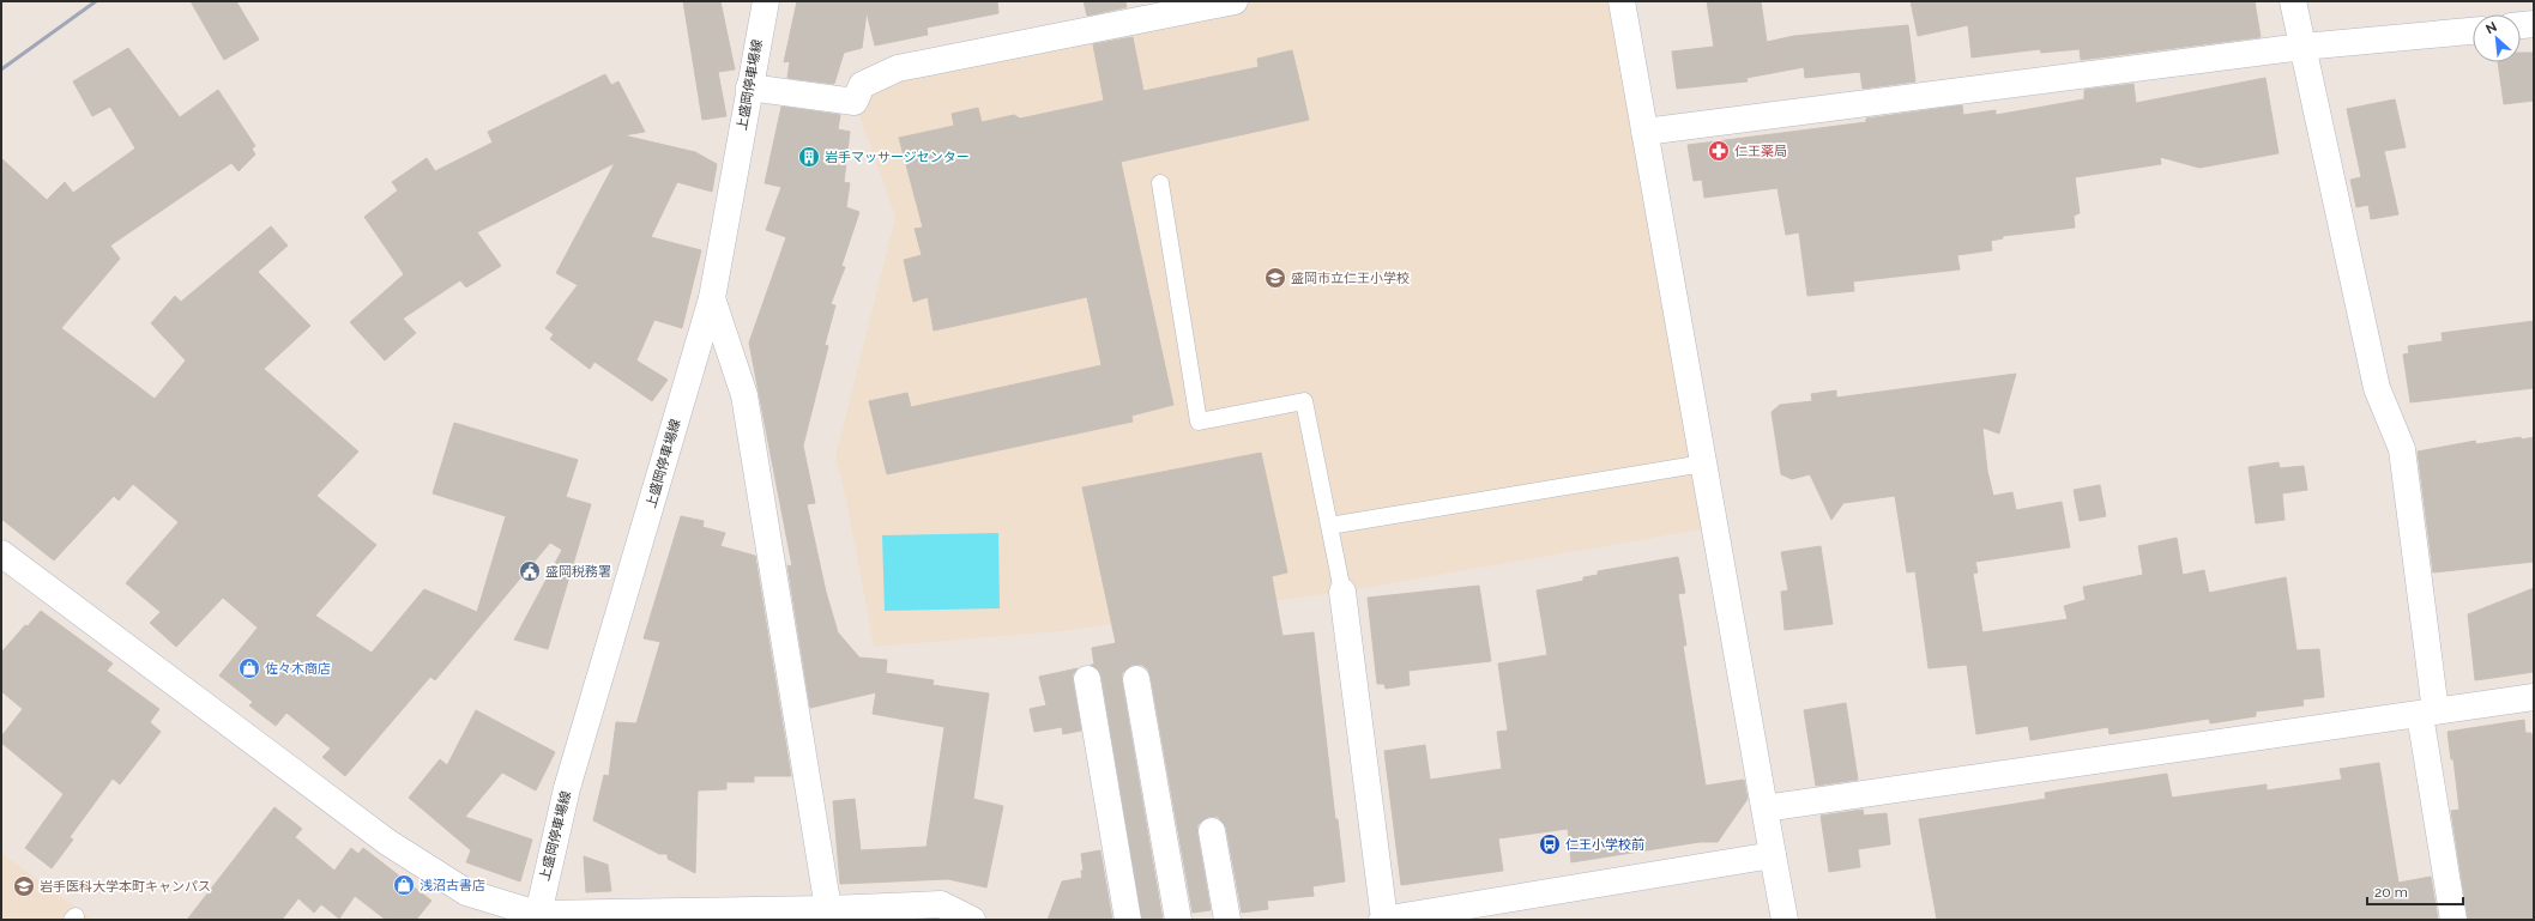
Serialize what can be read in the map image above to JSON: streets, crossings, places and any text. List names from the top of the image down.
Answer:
{
  "streets": {
    "street": ["上盛岡停車場線"]
  },
  "places": {
    "pharmacy": ["仁王薬局"],
    "building": ["岩手マッサージセンター"],
    "school or university": ["盛岡市立仁王小学校", "岩手医科大学本町キャンパス"],
    "public building": ["盛岡税務署"],
    "shop": ["佐々木商店", "浅沼古書店"],
    "bus stop": ["仁王小学校前"]
  },
  "scale_bar": "20 m",
  "north": "top left"
}
